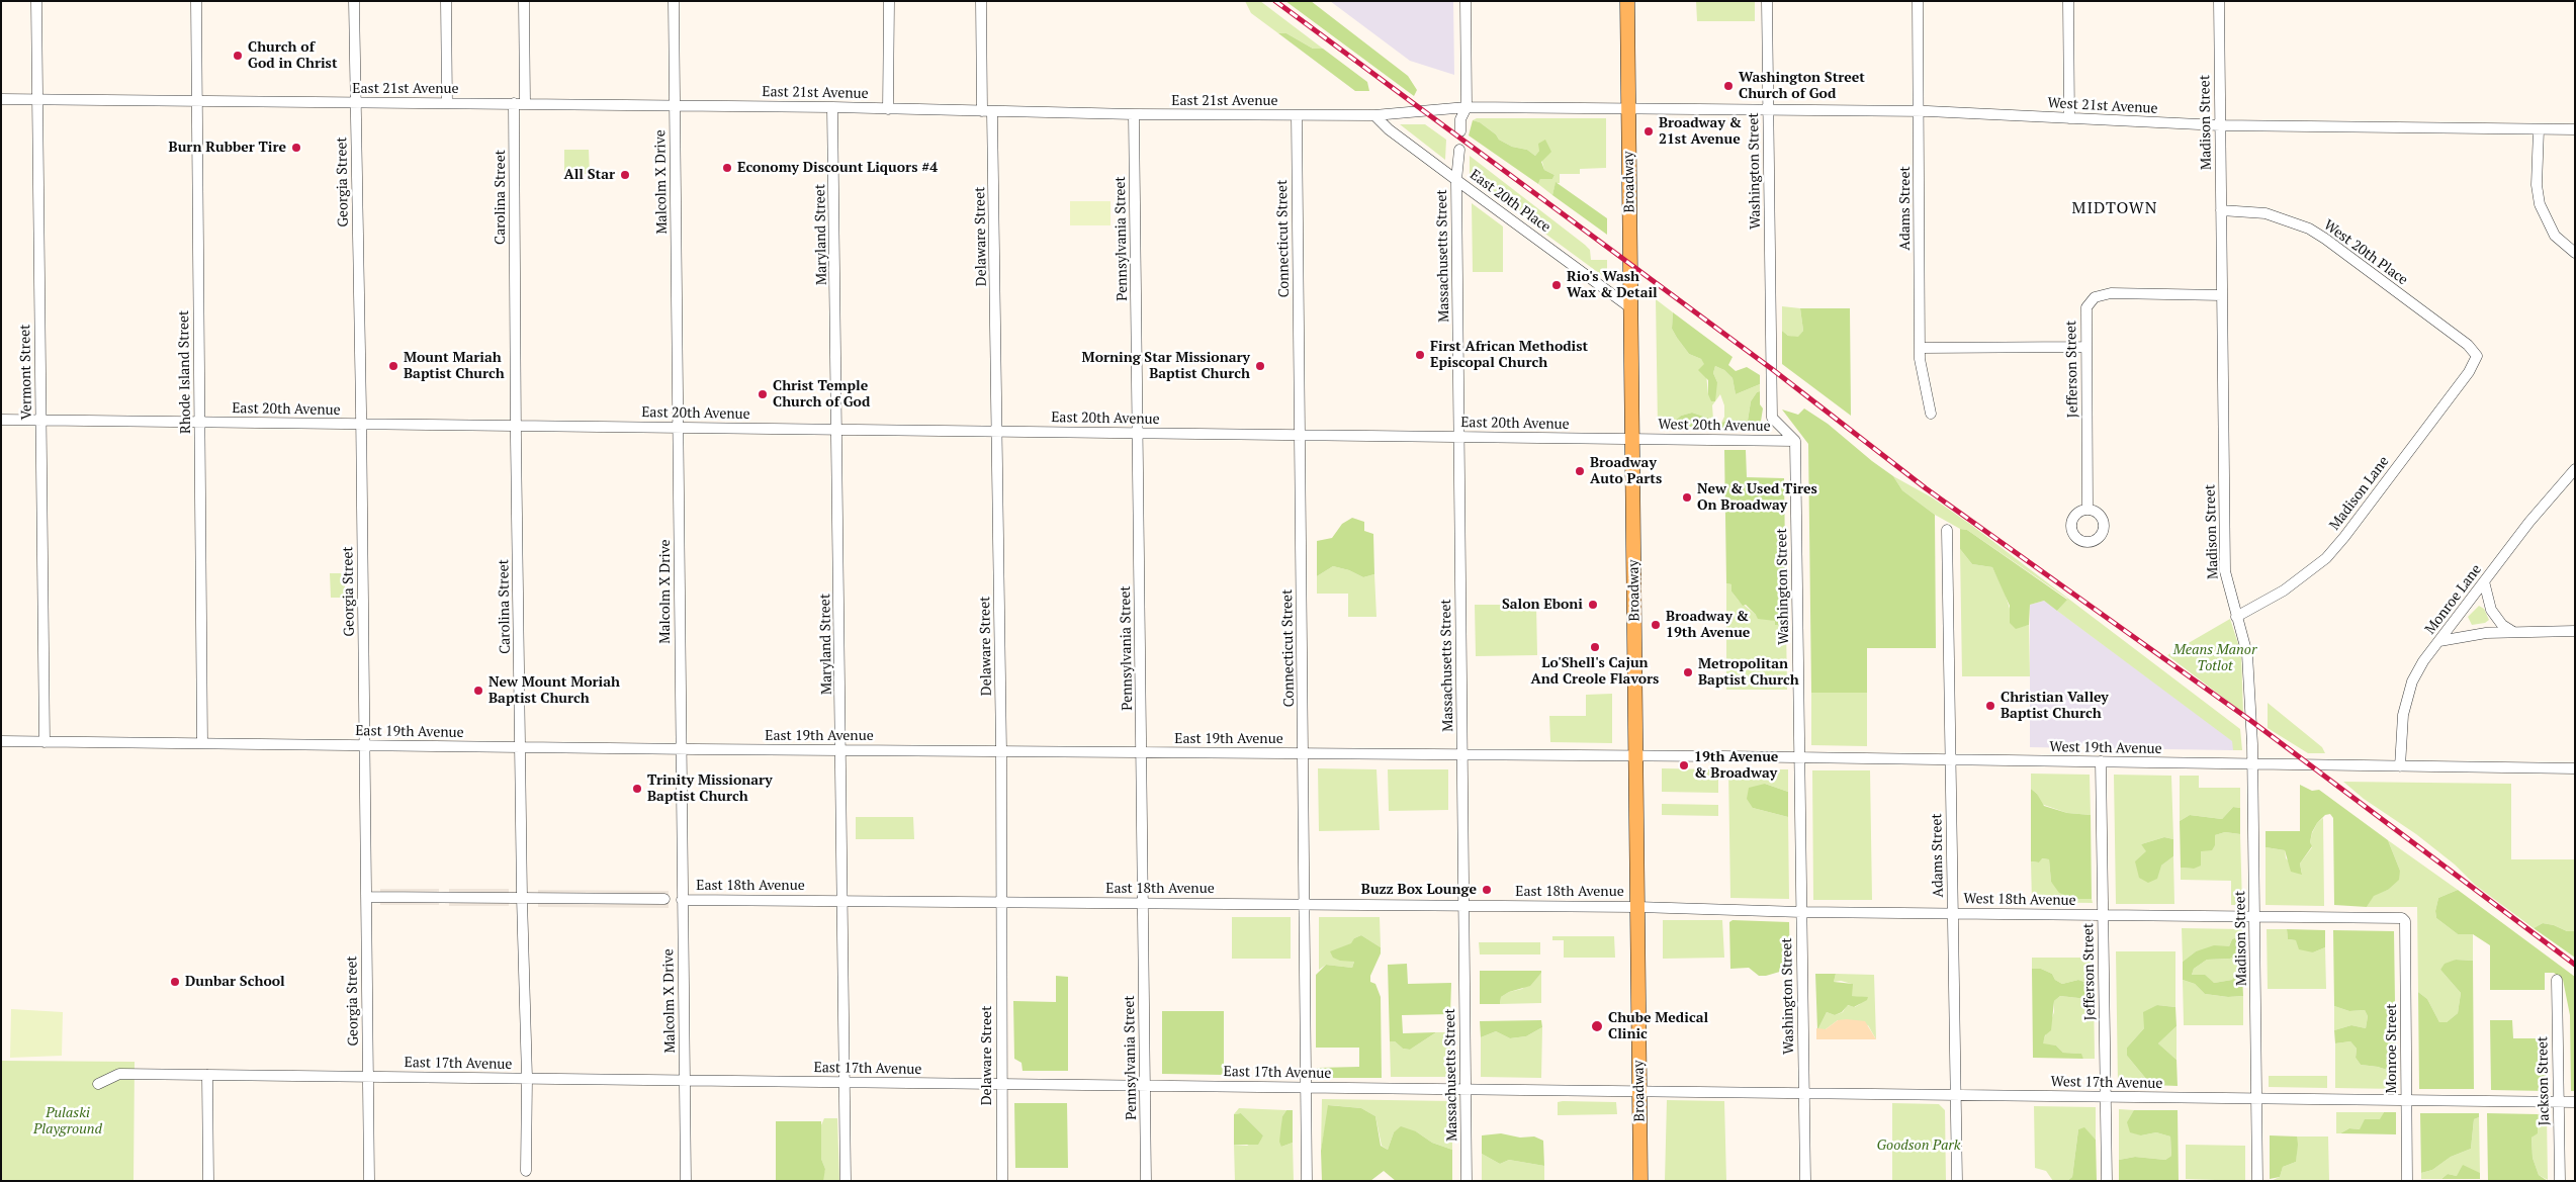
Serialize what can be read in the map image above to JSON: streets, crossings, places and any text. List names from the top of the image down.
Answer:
{
  "streets": {
    "main road": ["Broadway"],
    "street": [
      "East 21st Avenue",
      "West 21st Avenue",
      "Madison Street",
      "Washington Street",
      "Georgia Street",
      "Malcolm X Drive",
      "Carolina Street",
      "East 20th Place",
      "Adams Street",
      "Maryland Street",
      "Delaware Street",
      "Pennsylvania Street",
      "Connecticut Street",
      "West 20th Place",
      "Massachusetts Street",
      "Jefferson Street",
      "Vermont Street",
      "Rhode Island Street",
      "East 20th Avenue",
      "West 20th Avenue",
      "Madison Lane",
      "Monroe Lane",
      "East 19th Avenue",
      "West 19th Avenue",
      "East 18th Avenue",
      "West 18th Avenue",
      "Monroe Street",
      "East 17th Avenue",
      "Jackson Street",
      "West 17th Avenue"
    ]
  },
  "crossings": [
    ["East 21st Avenue", "West 21st Avenue"],
    ["East 21st Avenue", "Georgia Street"],
    ["East 21st Avenue", "Malcolm X Drive"],
    ["East 21st Avenue", "Broadway"],
    ["East 21st Avenue", "Carolina Street"],
    ["East 21st Avenue", "East 20th Place"],
    ["East 21st Avenue", "Maryland Street"],
    ["East 21st Avenue", "Delaware Street"],
    ["East 21st Avenue", "Pennsylvania Street"],
    ["East 21st Avenue", "Connecticut Street"],
    ["East 21st Avenue", "Vermont Street"],
    ["East 21st Avenue", "Rhode Island Street"],
    ["West 21st Avenue", "Madison Street"],
    ["West 21st Avenue", "Washington Street"],
    ["West 21st Avenue", "Broadway"],
    ["West 21st Avenue", "Adams Street"],
    ["Madison Street", "West 20th Place"],
    ["Madison Street", "Jefferson Street"],
    ["Madison Street", "Madison Lane"],
    ["Madison Street", "West 19th Avenue"],
    ["Madison Street", "West 18th Avenue"],
    ["Madison Street", "West 17th Avenue"],
    ["Washington Street", "West 20th Avenue"],
    ["Washington Street", "West 19th Avenue"],
    ["Washington Street", "West 18th Avenue"],
    ["Washington Street", "West 17th Avenue"],
    ["Georgia Street", "East 20th Avenue"],
    ["Georgia Street", "East 19th Avenue"],
    ["Georgia Street", "East 17th Avenue"],
    ["Malcolm X Drive", "East 20th Avenue"],
    ["Malcolm X Drive", "East 19th Avenue"],
    ["Malcolm X Drive", "East 18th Avenue"],
    ["Malcolm X Drive", "East 17th Avenue"],
    ["Broadway", "East 20th Place"],
    ["Broadway", "East 20th Avenue"],
    ["Broadway", "West 20th Avenue"],
    ["Broadway", "East 19th Avenue"],
    ["Broadway", "West 19th Avenue"],
    ["Broadway", "East 18th Avenue"],
    ["Broadway", "West 18th Avenue"],
    ["Broadway", "East 17th Avenue"],
    ["Broadway", "West 17th Avenue"],
    ["Carolina Street", "East 20th Avenue"],
    ["Carolina Street", "East 19th Avenue"],
    ["Carolina Street", "East 17th Avenue"],
    ["East 20th Place", "Massachusetts Street"],
    ["Adams Street", "West 19th Avenue"],
    ["Adams Street", "West 18th Avenue"],
    ["Adams Street", "West 17th Avenue"],
    ["Maryland Street", "East 20th Avenue"],
    ["Maryland Street", "East 19th Avenue"],
    ["Maryland Street", "East 18th Avenue"],
    ["Maryland Street", "East 17th Avenue"],
    ["Delaware Street", "East 20th Avenue"],
    ["Delaware Street", "East 19th Avenue"],
    ["Delaware Street", "East 18th Avenue"],
    ["Delaware Street", "East 17th Avenue"],
    ["Pennsylvania Street", "East 20th Avenue"],
    ["Pennsylvania Street", "East 19th Avenue"],
    ["Pennsylvania Street", "East 18th Avenue"],
    ["Pennsylvania Street", "East 17th Avenue"],
    ["Connecticut Street", "East 20th Avenue"],
    ["Connecticut Street", "East 19th Avenue"],
    ["Connecticut Street", "East 18th Avenue"],
    ["Connecticut Street", "East 17th Avenue"],
    ["West 20th Place", "Madison Lane"],
    ["Massachusetts Street", "East 20th Avenue"],
    ["Massachusetts Street", "East 19th Avenue"],
    ["Massachusetts Street", "East 18th Avenue"],
    ["Massachusetts Street", "East 17th Avenue"],
    ["Jefferson Street", "West 19th Avenue"],
    ["Jefferson Street", "West 18th Avenue"],
    ["Jefferson Street", "West 17th Avenue"],
    ["Vermont Street", "East 20th Avenue"],
    ["Vermont Street", "East 19th Avenue"],
    ["Rhode Island Street", "East 20th Avenue"],
    ["Rhode Island Street", "East 19th Avenue"],
    ["East 20th Avenue", "West 20th Avenue"],
    ["Monroe Lane", "West 19th Avenue"],
    ["East 19th Avenue", "West 19th Avenue"],
    ["East 18th Avenue", "West 18th Avenue"],
    ["West 18th Avenue", "Monroe Street"],
    ["Monroe Street", "West 17th Avenue"],
    ["East 17th Avenue", "West 17th Avenue"],
    ["Jackson Street", "West 17th Avenue"]
  ],
  "districts": ["MIDTOWN"],
  "parks": ["Means Manor Totlot", "Pulaski Playground", "Goodson Park"],
  "places": [
    "Church of God in Christ",
    "Washington Street Church of God",
    "Broadway & 21st Avenue",
    "Burn Rubber Tire",
    "Economy Discount Liquors #4",
    "All Star",
    "Rio's Wash Wax & Detail",
    "First African Methodist Episcopal Church",
    "Mount Mariah Baptist Church",
    "Morning Star Missionary Baptist Church",
    "Christ Temple Church of God",
    "Broadway Auto Parts",
    "New & Used Tires On Broadway",
    "Salon Eboni",
    "Broadway & 19th Avenue",
    "Lo'Shell's Cajun And Creole Flavors",
    "Metropolitan Baptist Church",
    "New Mount Moriah Baptist Church",
    "Christian Valley Baptist Church",
    "19th Avenue & Broadway",
    "Trinity Missionary Baptist Church",
    "Buzz Box Lounge",
    "Dunbar School",
    "Chube Medical Clinic"
  ]
}
